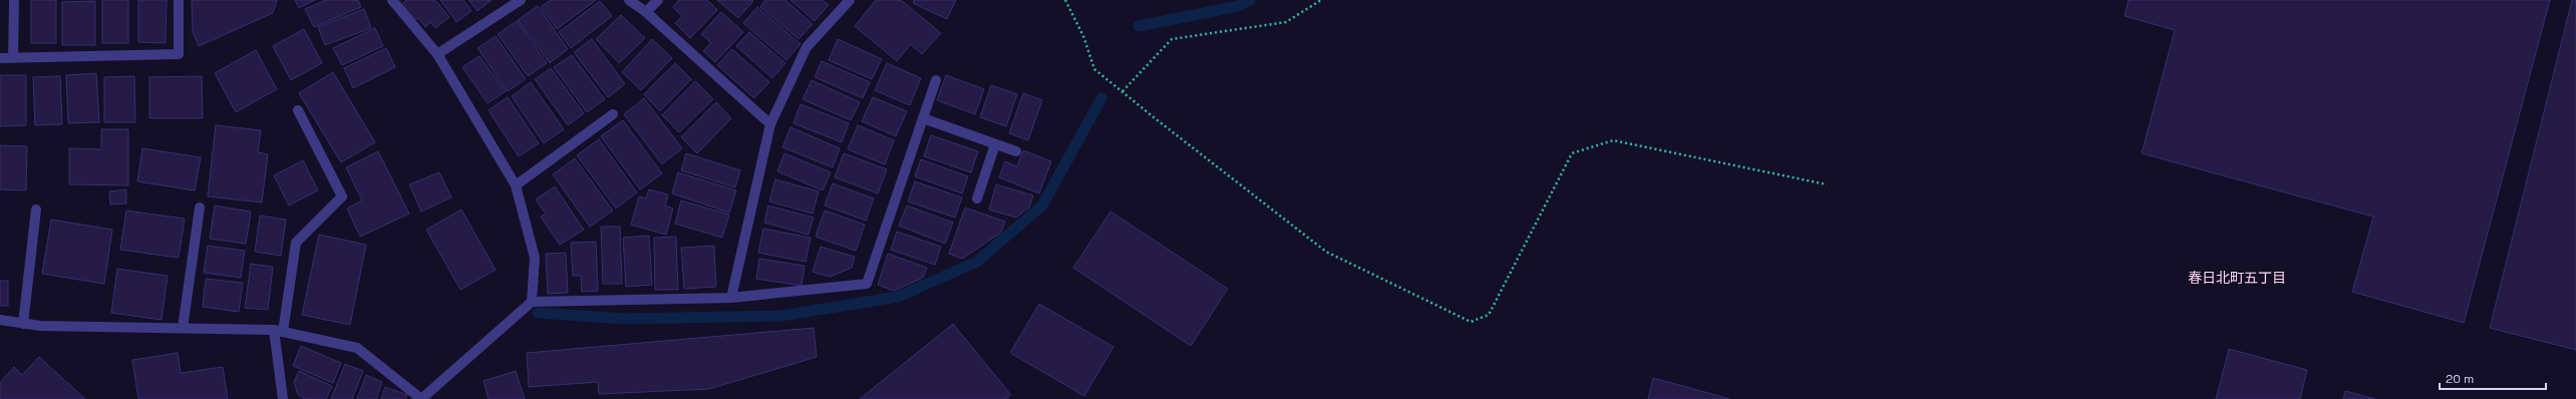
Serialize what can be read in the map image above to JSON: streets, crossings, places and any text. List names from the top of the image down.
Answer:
{
  "districts": ["春日北町五丁目"],
  "scale_bar": "20 m"
}
